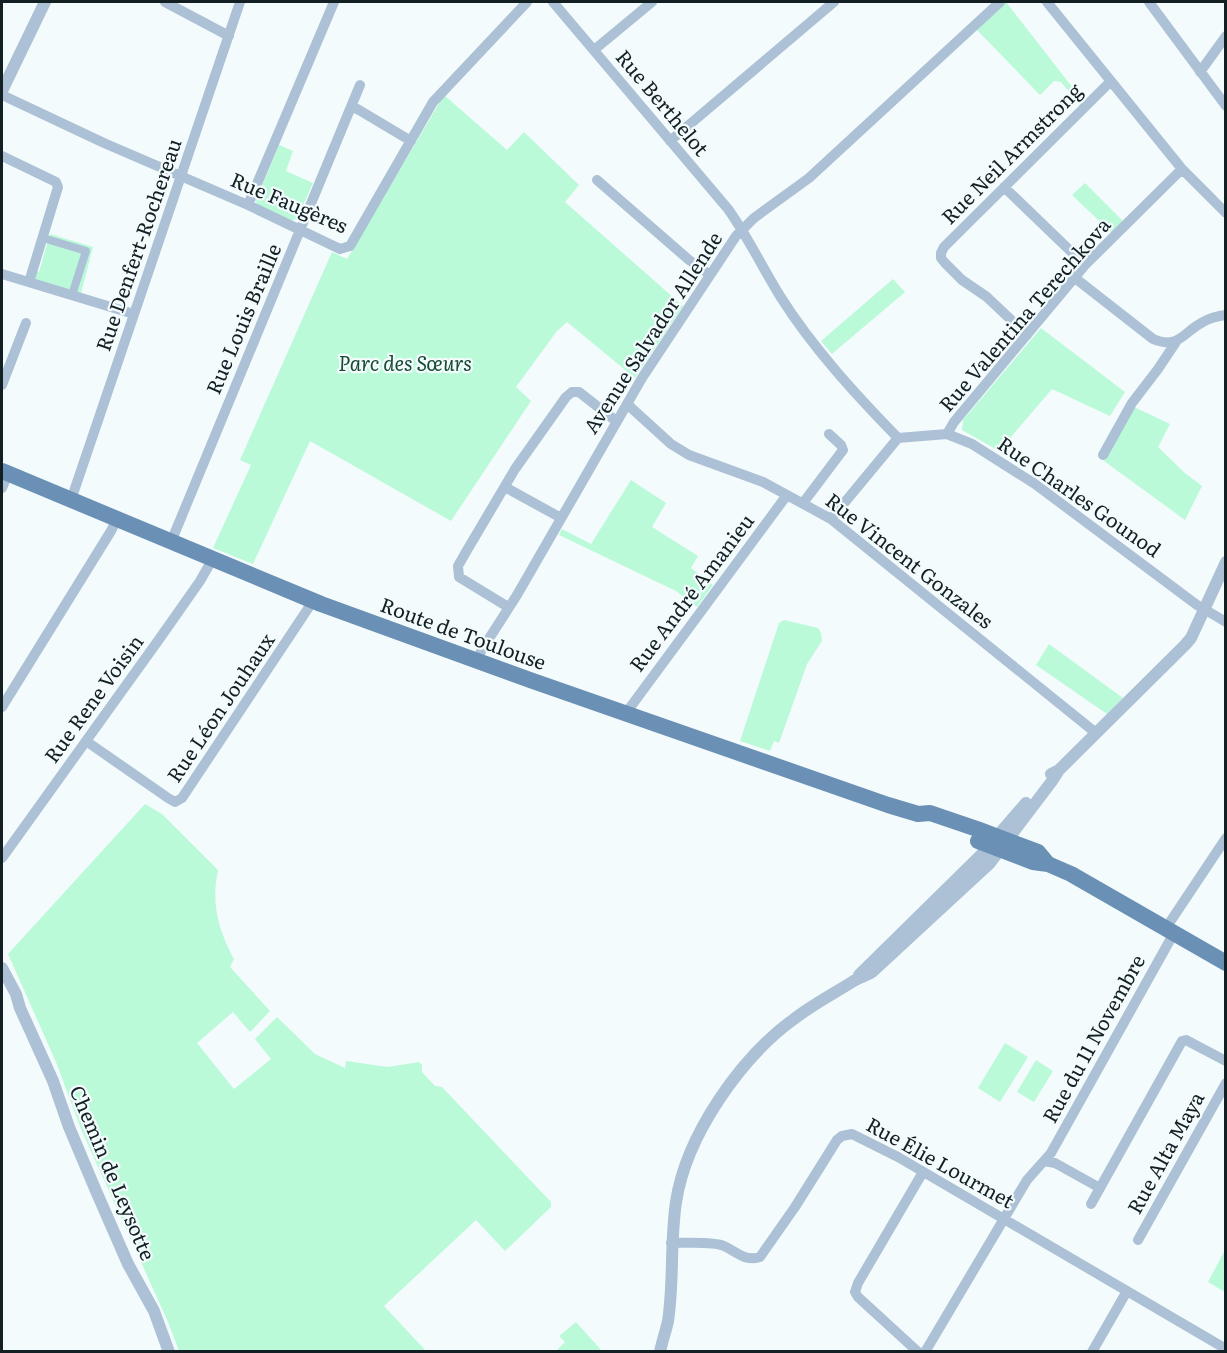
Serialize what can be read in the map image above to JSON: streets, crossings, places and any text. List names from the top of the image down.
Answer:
{
  "streets": {
    "main road": ["Route de Toulouse"],
    "street": [
      "Rue Berthelot",
      "Rue Neil Armstrong",
      "Rue Faugères",
      "Rue Denfert-Rochereau",
      "Rue Valentina Terechkova",
      "Rue Louis Braille",
      "Avenue Salvador Allende",
      "Rue Charles Gounod",
      "Rue Vincent Gonzales",
      "Rue André Amanieu",
      "Rue Rene Voisin",
      "Rue Léon Jouhaux",
      "Rue du 11 Novembre",
      "Rue Alta Maya",
      "Rue Élie Lourmet",
      "Chemin de Leysotte"
    ]
  },
  "crossings": [
    ["Rue Berthelot", "Avenue Salvador Allende"],
    ["Rue Neil Armstrong", "Rue Valentina Terechkova"],
    ["Rue Faugères", "Rue Denfert-Rochereau"],
    ["Rue Faugères", "Rue Louis Braille"],
    ["Rue Denfert-Rochereau", "Route de Toulouse"],
    ["Rue Valentina Terechkova", "Rue Charles Gounod"],
    ["Rue Louis Braille", "Route de Toulouse"],
    ["Avenue Salvador Allende", "Rue Vincent Gonzales"],
    ["Avenue Salvador Allende", "Route de Toulouse"],
    ["Rue Vincent Gonzales", "Rue André Amanieu"],
    ["Rue André Amanieu", "Route de Toulouse"],
    ["Route de Toulouse", "Rue Rene Voisin"],
    ["Route de Toulouse", "Rue Léon Jouhaux"],
    ["Route de Toulouse", "Rue du 11 Novembre"],
    ["Rue Rene Voisin", "Rue Léon Jouhaux"],
    ["Rue du 11 Novembre", "Rue Élie Lourmet"]
  ],
  "parks": ["Parc des Sœurs"]
}
